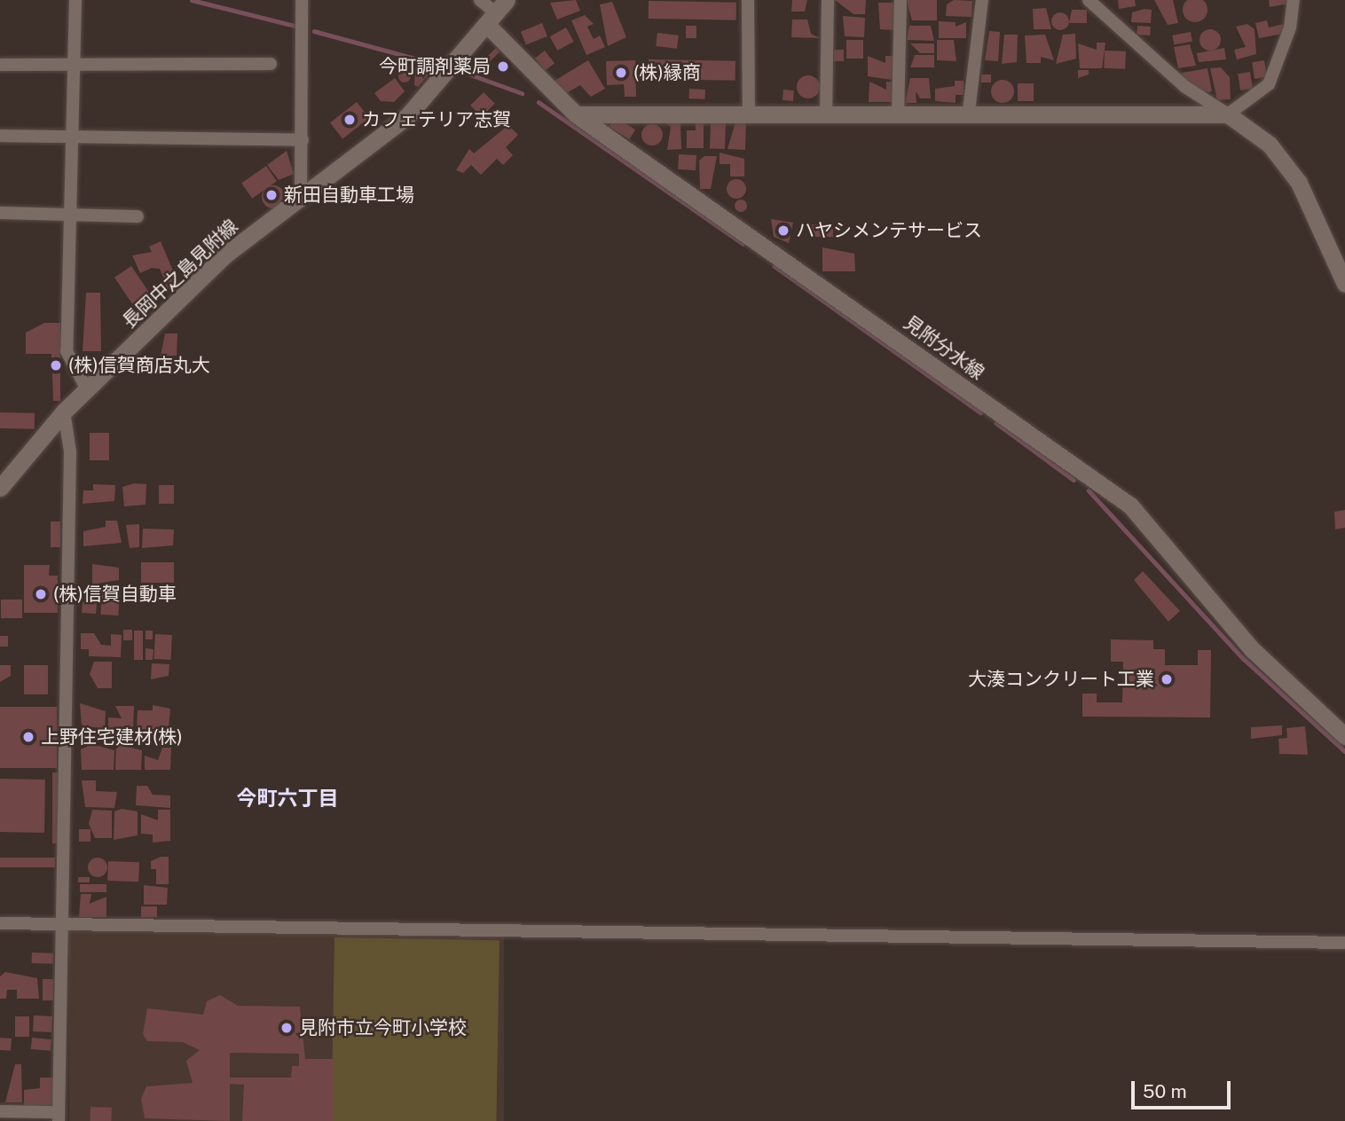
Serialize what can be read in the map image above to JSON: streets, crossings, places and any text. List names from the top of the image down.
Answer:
{
  "streets": {
    "main road": ["長岡中之島見附線", "見附分水線"]
  },
  "crossings": [
    ["長岡中之島見附線", "見附分水線"]
  ],
  "districts": ["今町六丁目"],
  "places": [
    "今町調剤薬局",
    "(株)縁商",
    "カフェテリア志賀",
    "新田自動車工場",
    "ハヤシメンテサービス",
    "(株)信賀商店丸大",
    "(株)信賀自動車",
    "大湊コンクリート工業",
    "上野住宅建材(株)",
    "見附市立今町小学校"
  ],
  "scale_bar": "50 m"
}
